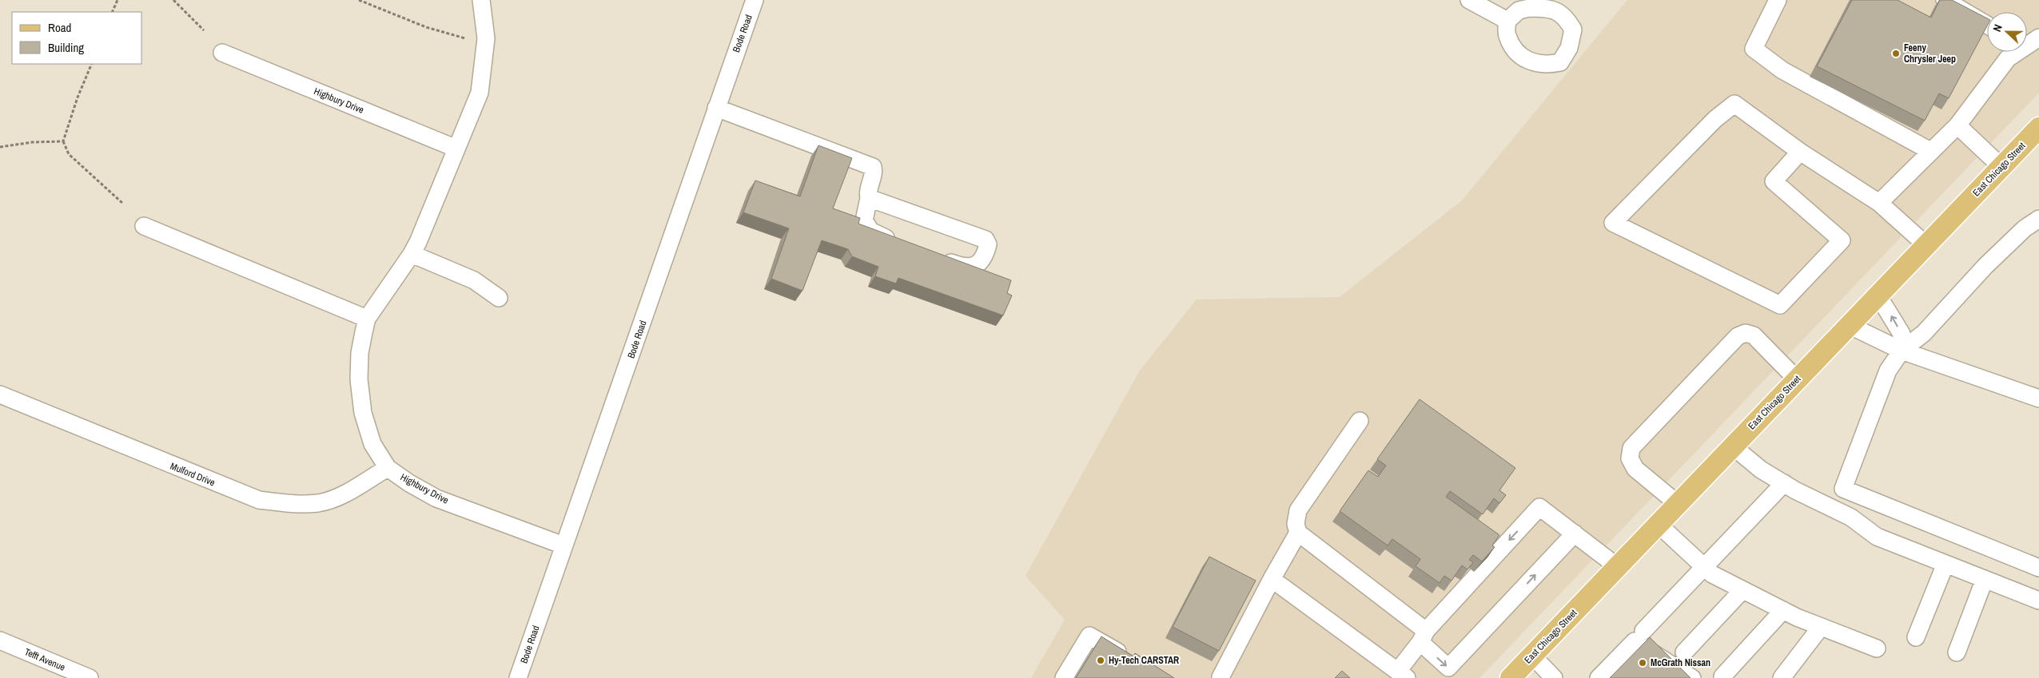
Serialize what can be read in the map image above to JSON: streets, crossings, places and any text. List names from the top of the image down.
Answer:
{
  "streets": {
    "main road": ["East Chicago Street"],
    "street": [
      "Bode Road",
      "Highbury Drive",
      "Mulford Drive",
      "Tefft Avenue"
    ]
  },
  "crossings": [
    ["Bode Road", "Highbury Drive"],
    ["Highbury Drive", "Mulford Drive"]
  ],
  "places": ["Feeny Chrysler Jeep", "Hy-Tech CARSTAR", "McGrath Nissan"],
  "legend": ["Road", "Building"],
  "north": "left"
}
